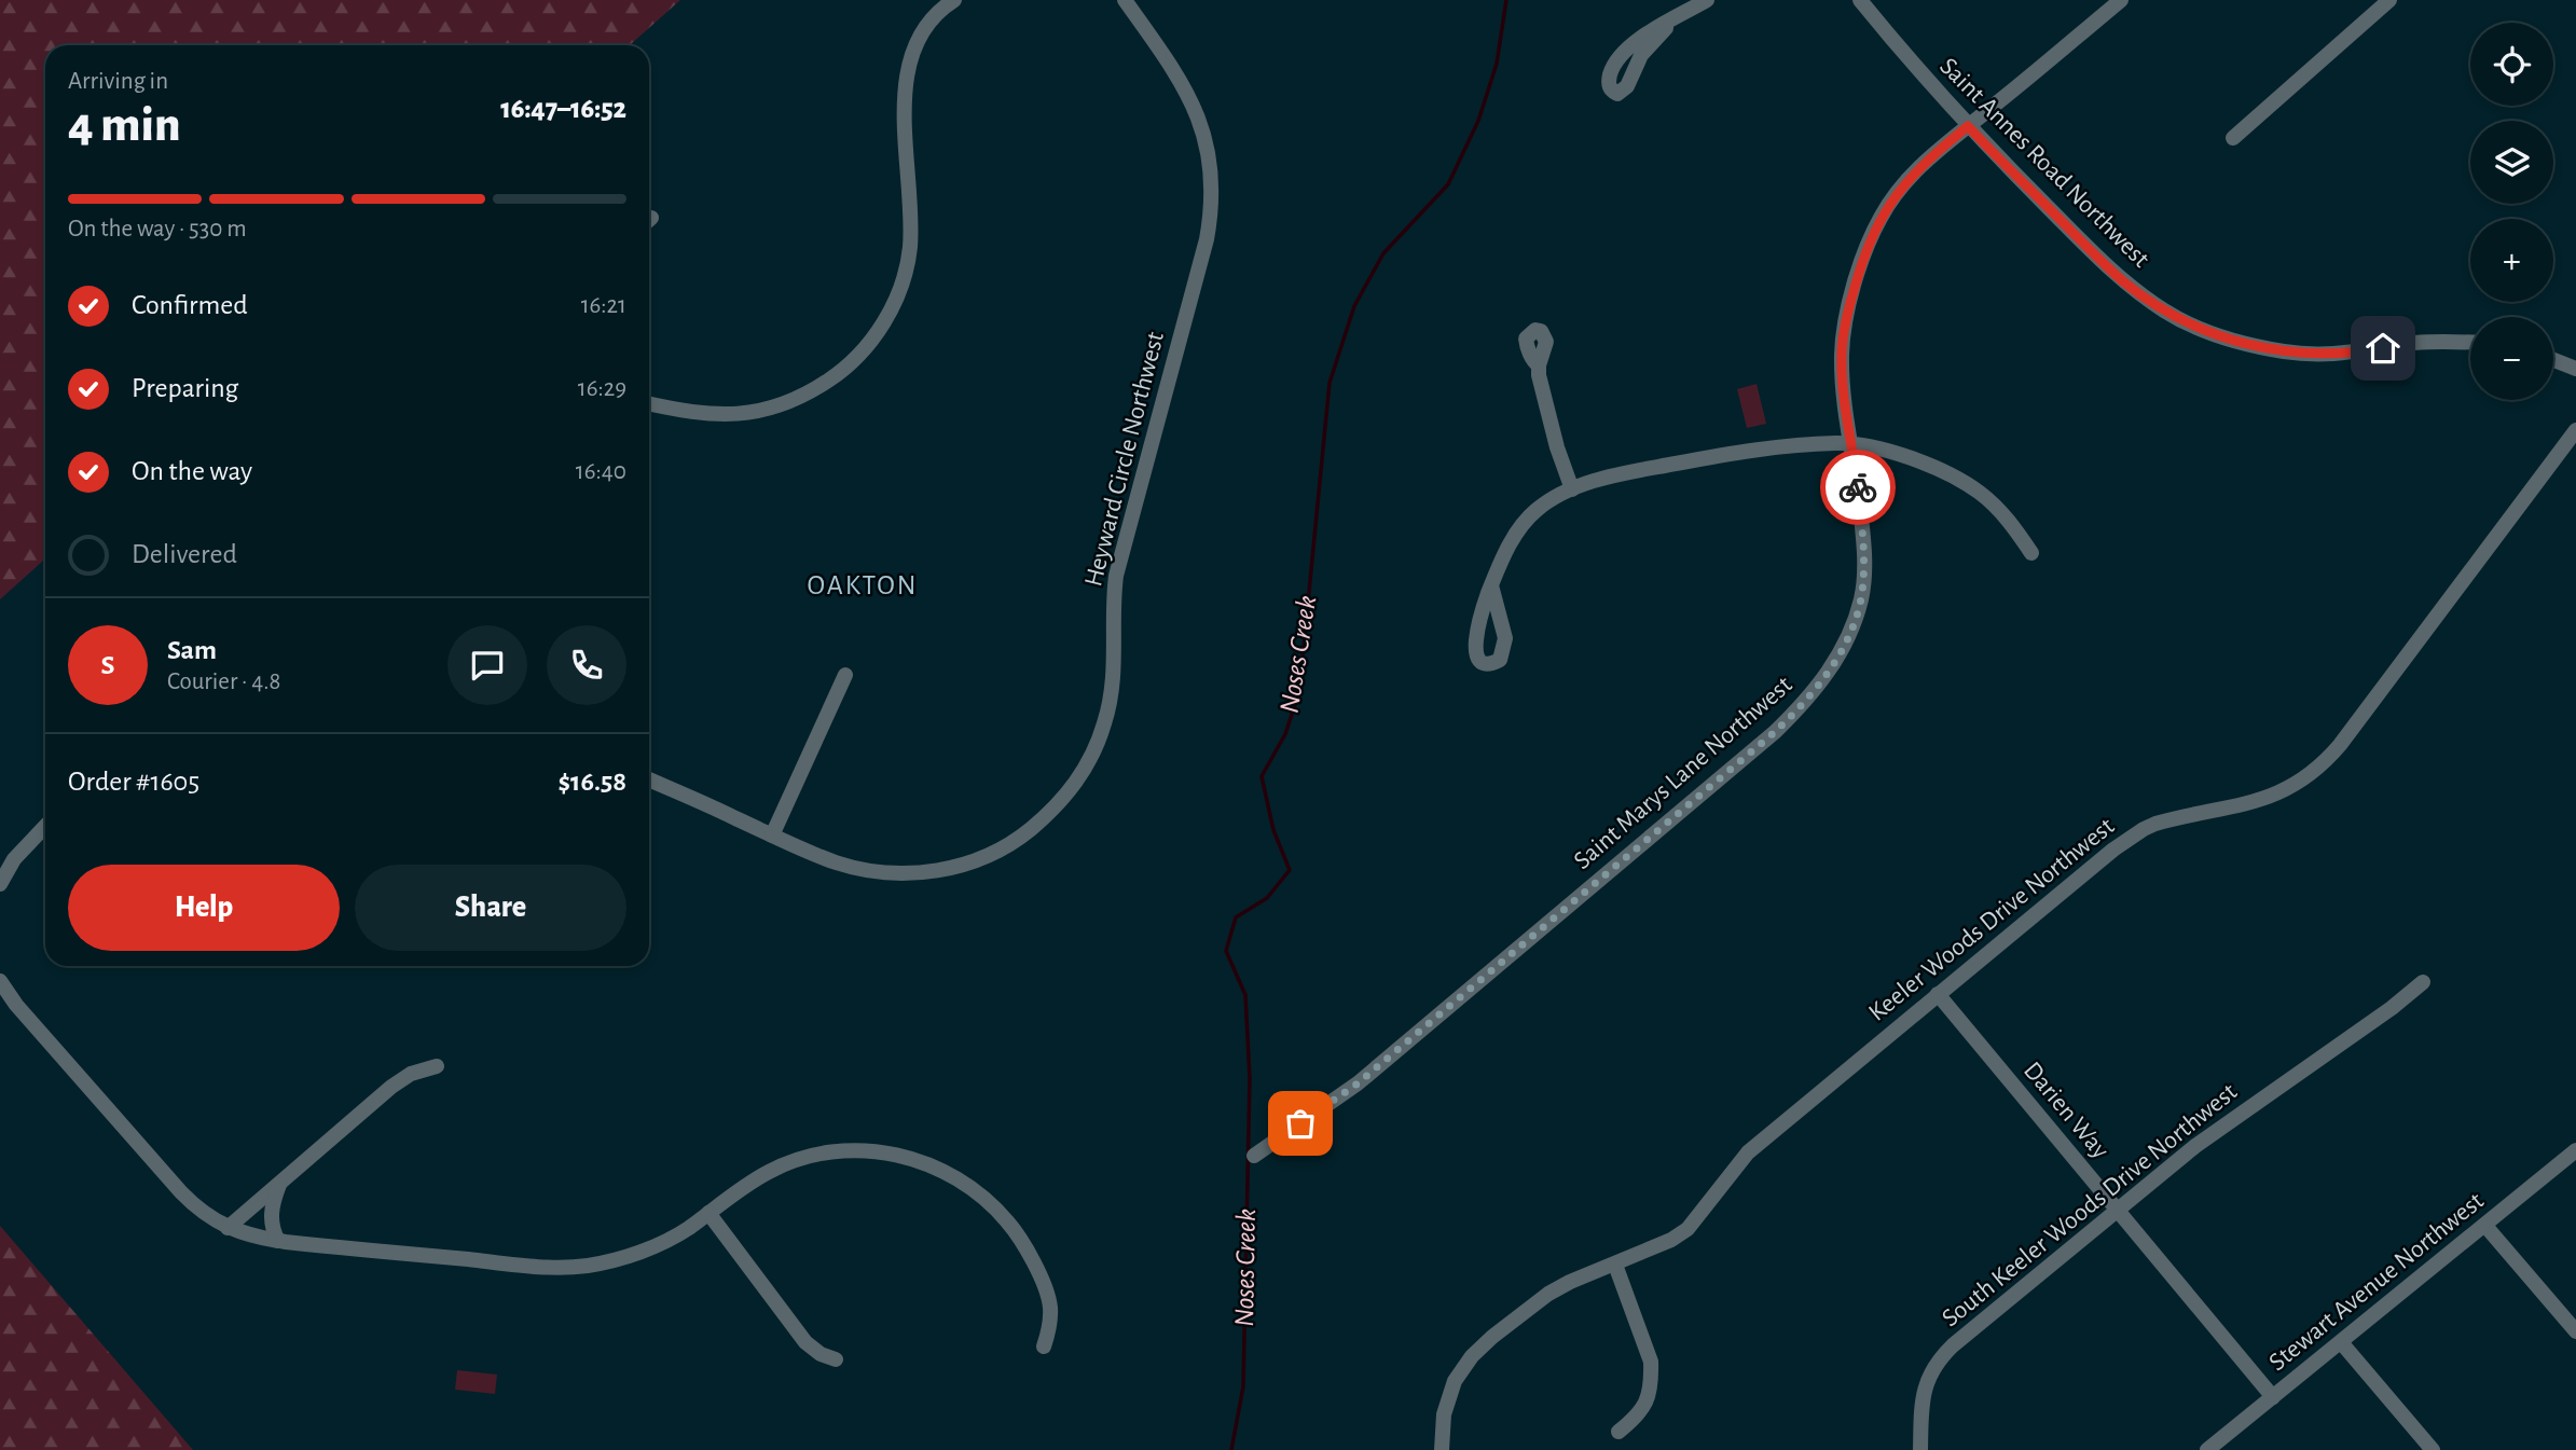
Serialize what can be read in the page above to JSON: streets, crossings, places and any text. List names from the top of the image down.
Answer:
{
  "streets": {
    "street": [
      "Saint Annes Road Northwest",
      "Heyward Circle Northwest",
      "Saint Marys Lane Northwest",
      "Keeler Woods Drive Northwest",
      "Darien Way",
      "South Keeler Woods Drive Northwest",
      "Stewart Avenue Northwest"
    ]
  },
  "crossings": [
    ["Saint Annes Road Northwest", "Saint Marys Lane Northwest"],
    ["Keeler Woods Drive Northwest", "Darien Way"],
    ["Darien Way", "South Keeler Woods Drive Northwest"],
    ["Darien Way", "Stewart Avenue Northwest"]
  ],
  "districts": ["OAKTON"],
  "water": ["Noses Creek"],
  "page": {
    "map_buttons": ["+", "−"],
    "heading": ["4 min", "Arriving in", "16:47–16:52"],
    "panel": [
      "Sam",
      "Courier · 4.8",
      "Order #1605",
      "$16.58"
    ],
    "bar": "On the way · 530 m",
    "list": [
      ["Confirmed", "16:21"],
      ["Preparing", "16:29"],
      ["On the way", "16:40"],
      "Delivered"
    ],
    "round": "S",
    "buttons": ["Help", "Share"]
  }
}
